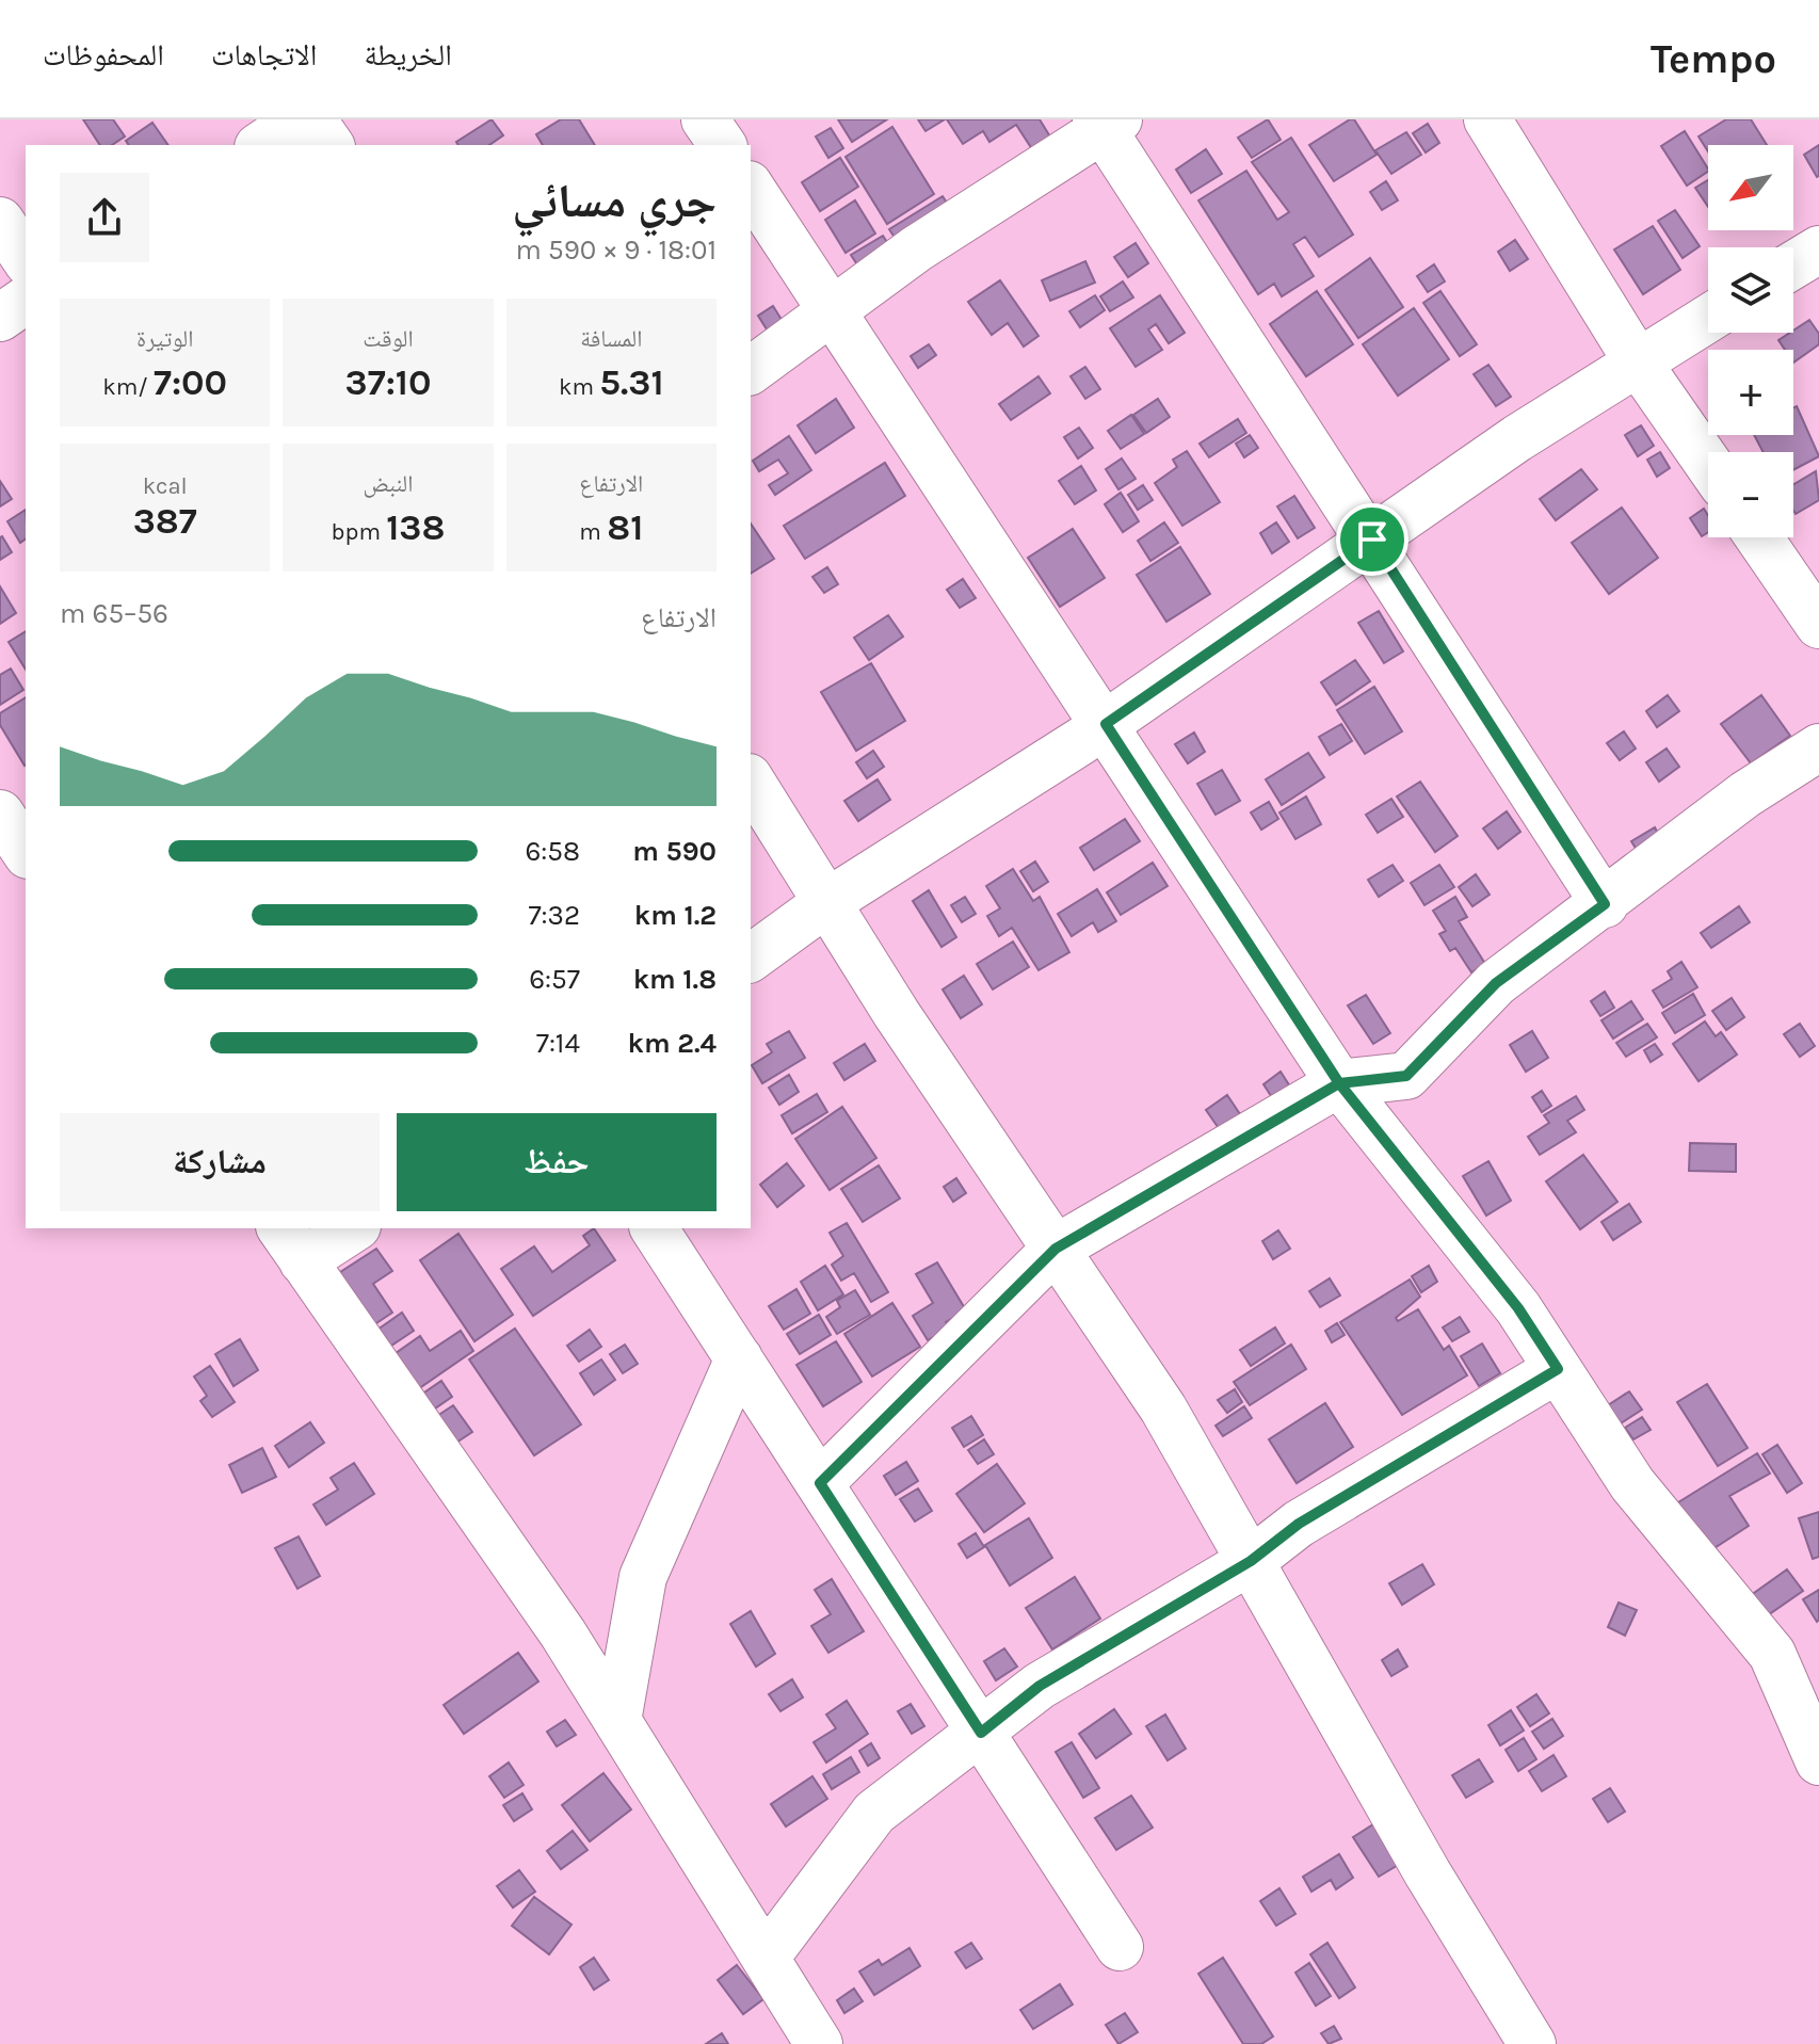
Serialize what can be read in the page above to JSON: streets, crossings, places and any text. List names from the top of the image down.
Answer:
{
  "north": "bottom left",
  "page": {
    "header": "Tempo",
    "nav": ["الخريطة", "الاتجاهات", "المحفوظات"],
    "map_buttons": ["+", "−"],
    "heading": ["جري مسائي", "18:01 · 9 × 590 m"],
    "stats": [
      ["المسافة", "5.31 km"],
      ["الوقت", "37:10"],
      ["الوتيرة", "7:00 /km"],
      ["الارتفاع", "81 m"],
      ["النبض", "138 bpm"],
      ["kcal", "387"]
    ],
    "chart": ["الارتفاع", "56–65 m"],
    "list": [
      {
        "name": "590 m",
        "note": "6:58"
      },
      {
        "name": "1.2 km",
        "note": "7:32"
      },
      {
        "name": "1.8 km",
        "note": "6:57"
      },
      {
        "name": "2.4 km",
        "note": "7:14"
      }
    ],
    "buttons": ["حفظ", "مشاركة"]
  }
}
